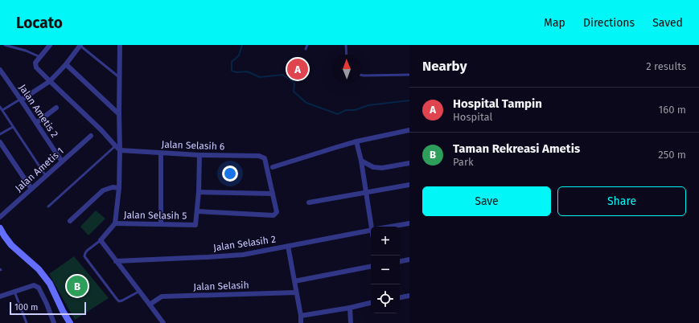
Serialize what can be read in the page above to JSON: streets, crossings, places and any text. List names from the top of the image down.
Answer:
{
  "streets": {
    "street": [
      "Jalan Ametis 2",
      "Jalan Selasih 6",
      "Jalan Ametis 1",
      "Jalan Selasih 5",
      "Jalan Selasih 2",
      "Jalan Selasih"
    ]
  },
  "crossings": [
    ["Jalan Ametis 2", "Jalan Ametis 1"]
  ],
  "scale_bar": "100 m",
  "north": "top",
  "page": {
    "header": "Locato",
    "nav": ["Map", "Directions", "Saved"],
    "heading": ["Nearby", "2 results"],
    "pins": ["A", "B"],
    "list": [
      {
        "mark": "A",
        "name": "Hospital Tampin",
        "note": "Hospital",
        "value": "160 m"
      },
      {
        "mark": "B",
        "name": "Taman Rekreasi Ametis",
        "note": "Park",
        "value": "250 m"
      }
    ],
    "buttons": ["Save", "Share"],
    "map_buttons": ["+", "−"],
    "scale": "100 m"
  }
}
